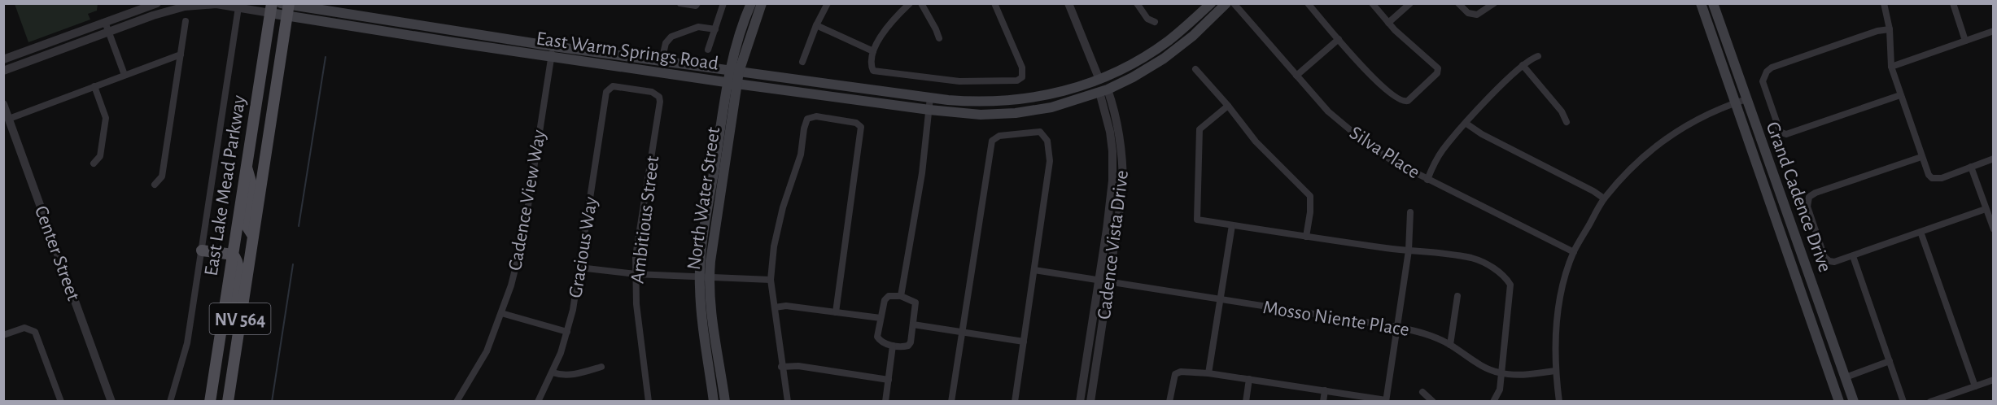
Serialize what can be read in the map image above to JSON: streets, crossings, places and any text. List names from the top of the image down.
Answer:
{
  "streets": {
    "main road": [
      "East Warm Springs Road",
      "East Lake Mead Parkway",
      "Grand Cadence Drive",
      "North Water Street",
      "NV 564"
    ],
    "street": [
      "Silva Place",
      "Cadence View Way",
      "Ambitious Street",
      "Cadence Vista Drive",
      "Gracious Way",
      "Center Street",
      "Mosso Niente Place"
    ]
  },
  "crossings": [
    ["East Warm Springs Road", "East Lake Mead Parkway"],
    ["East Warm Springs Road", "North Water Street"],
    ["East Warm Springs Road", "Cadence View Way"],
    ["East Warm Springs Road", "Cadence Vista Drive"],
    ["Ambitious Street", "Gracious Way"],
    ["Cadence Vista Drive", "Mosso Niente Place"]
  ]
}
